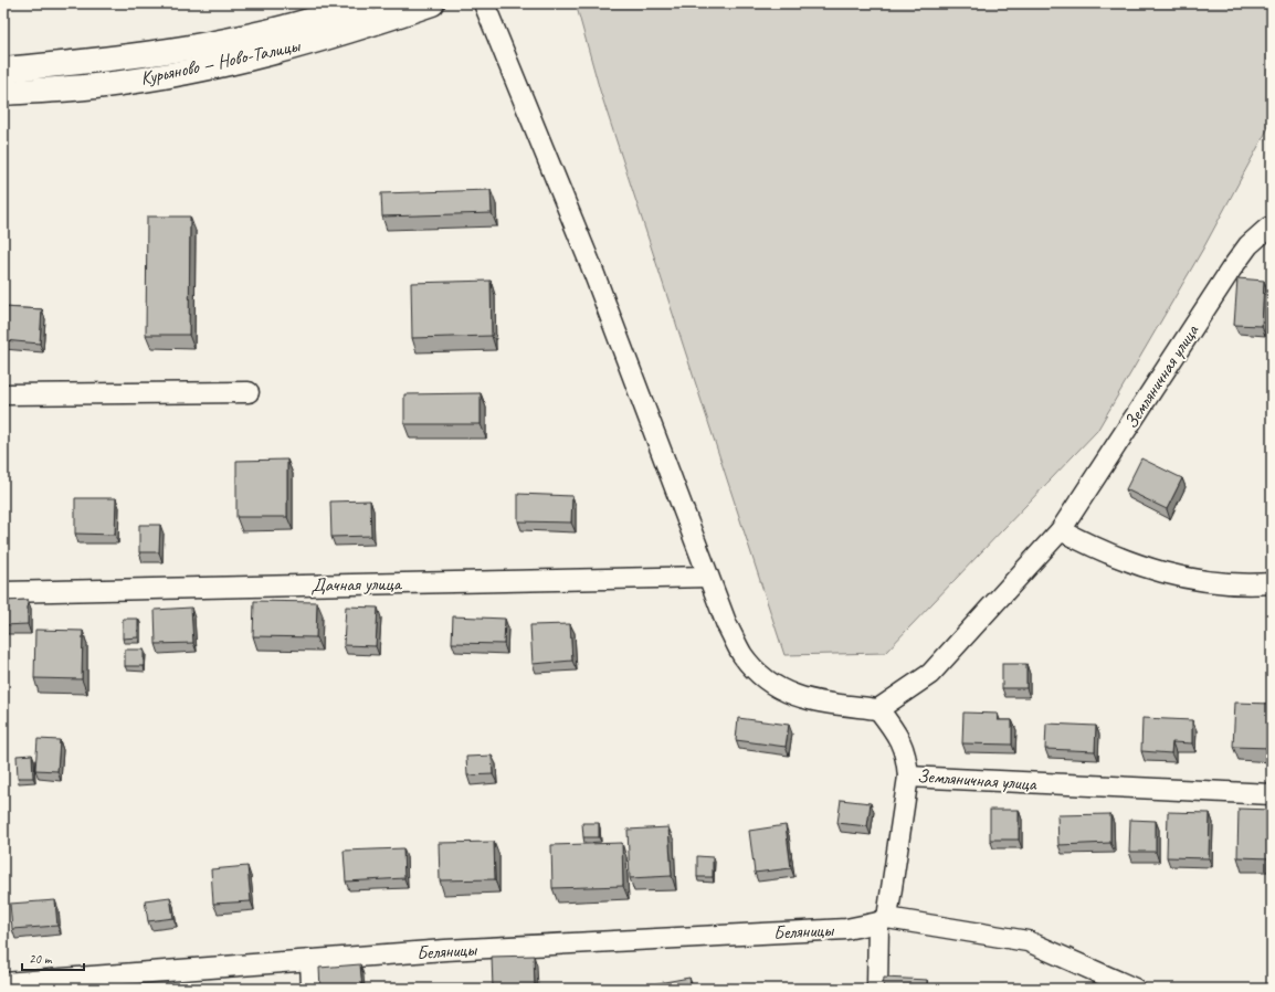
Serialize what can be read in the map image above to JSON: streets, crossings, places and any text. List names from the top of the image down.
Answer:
{
  "streets": {
    "main road": ["Курьяново — Ново-Талицы"],
    "street": ["Земляничная улица", "Дачная улица", "Беляницы"]
  },
  "scale_bar": "20 m"
}
